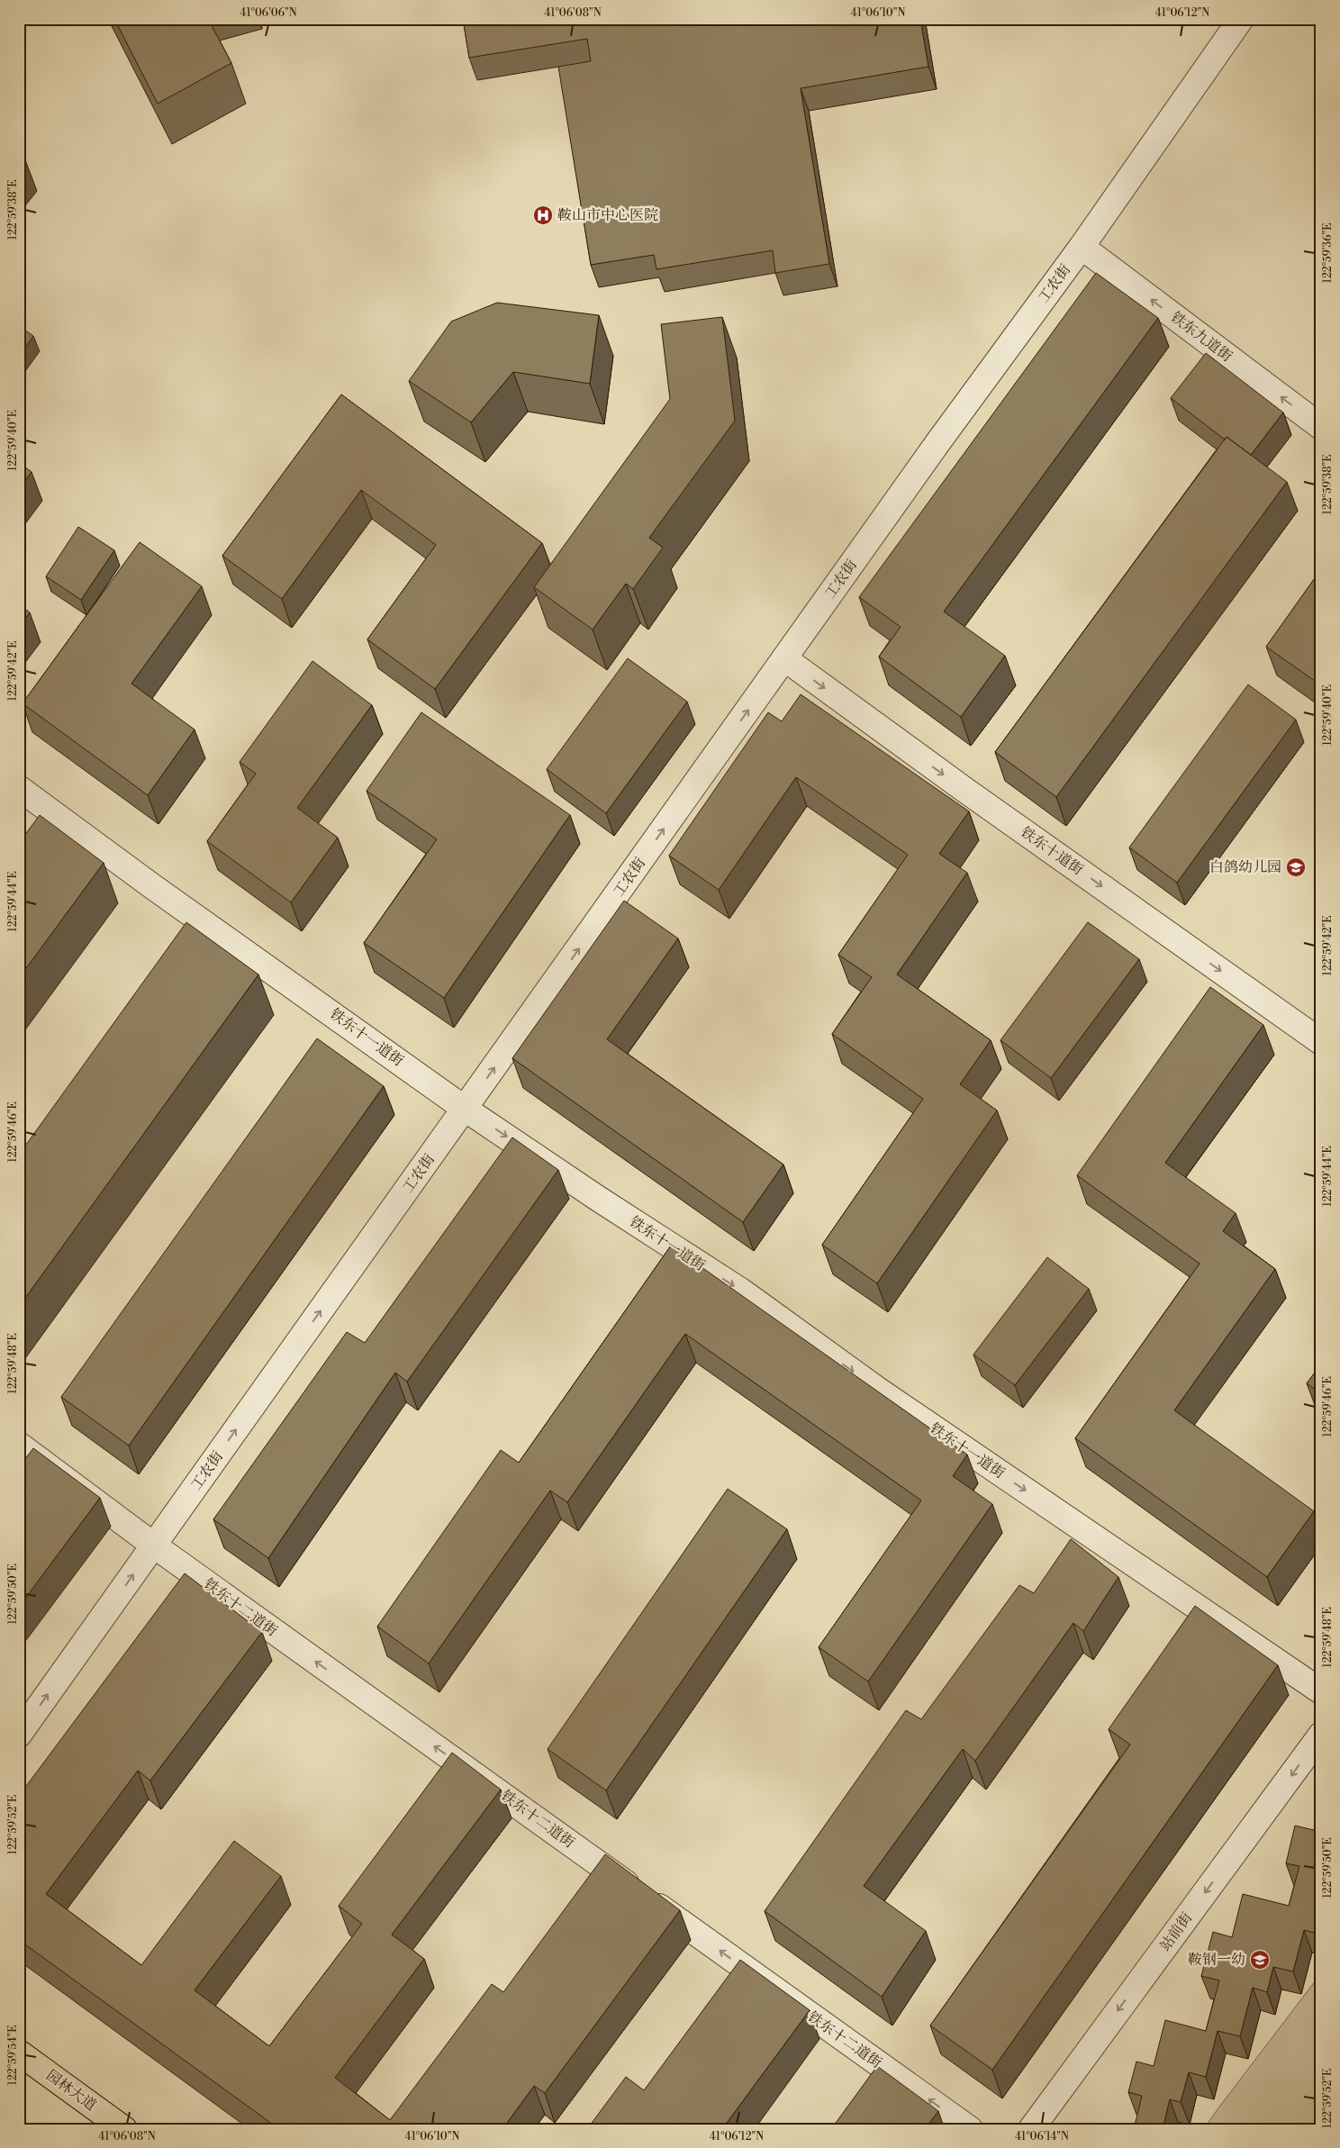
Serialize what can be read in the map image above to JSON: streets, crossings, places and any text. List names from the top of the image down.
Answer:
{
  "streets": {
    "main road": ["园林大道"],
    "street": [
      "工农街",
      "铁东九道街",
      "铁东十道街",
      "铁东十一道街",
      "铁东十二道街",
      "站前街"
    ]
  },
  "crossings": [
    ["工农街", "铁东九道街"],
    ["工农街", "铁东十道街"],
    ["工农街", "铁东十一道街"],
    ["工农街", "铁东十二道街"]
  ],
  "one_way": [
    "工农街",
    "铁东九道街",
    "铁东十道街",
    "铁东十一道街",
    "铁东十二道街",
    "站前街"
  ],
  "places": {
    "hospital": ["鞍山市中心医院"],
    "school or university": ["白鸽幼儿园", "鞍钢一幼"]
  },
  "coordinates": [
    "41°06'06\"N",
    "41°06'08\"N",
    "41°06'10\"N",
    "41°06'12\"N",
    "122°59'38\"E",
    "122°59'36\"E",
    "122°59'40\"E",
    "122°59'42\"E",
    "122°59'44\"E",
    "122°59'46\"E",
    "122°59'48\"E",
    "122°59'50\"E",
    "122°59'52\"E",
    "122°59'54\"E",
    "41°06'14\"N"
  ]
}
